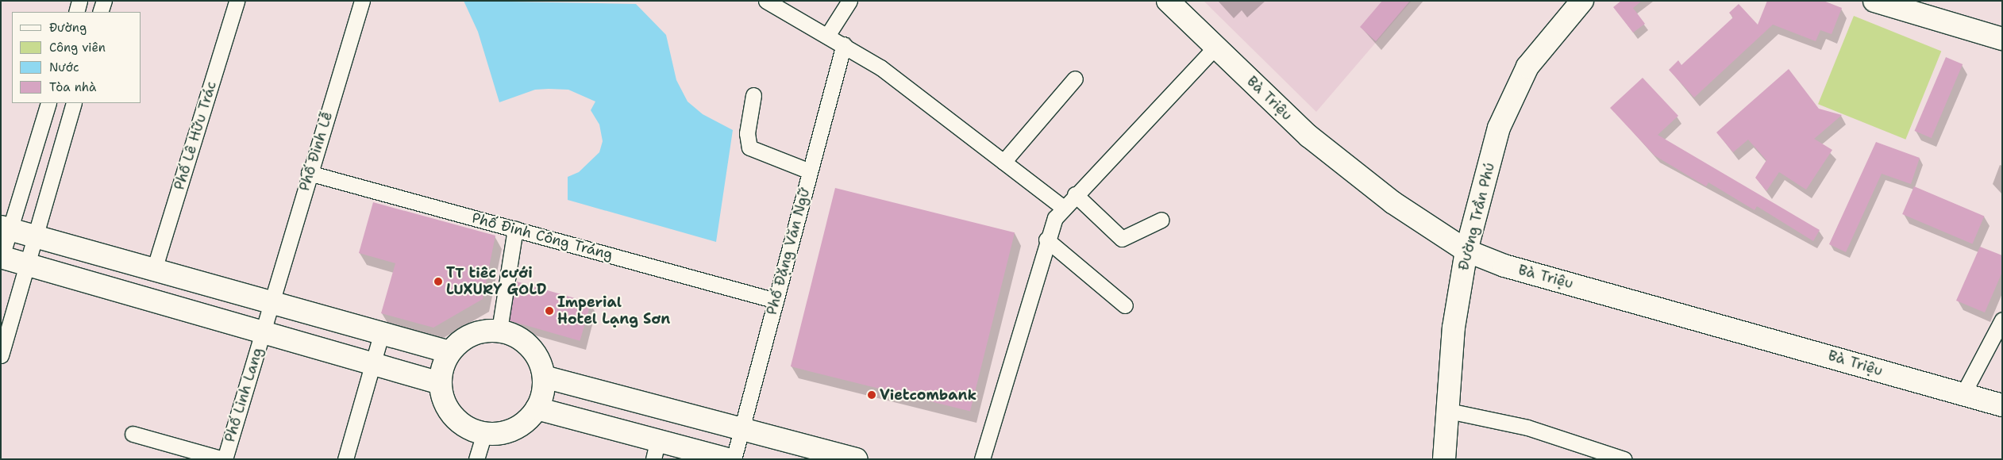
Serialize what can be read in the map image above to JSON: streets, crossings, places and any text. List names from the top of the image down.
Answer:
{
  "streets": {
    "street": [
      "Bà Triệu",
      "Phố Lê Hữu Trác",
      "Phố Đinh Lễ",
      "Đường Trần Phú",
      "Phố Đinh Công Tráng",
      "Phố Đặng Văn Ngữ",
      "Phố Linh Lang"
    ]
  },
  "crossings": [
    ["Bà Triệu", "Đường Trần Phú"],
    ["Phố Đinh Lễ", "Phố Đinh Công Tráng"],
    ["Phố Đinh Lễ", "Phố Linh Lang"],
    ["Phố Đinh Công Tráng", "Phố Đặng Văn Ngữ"]
  ],
  "places": ["TT tiêc cưới LUXURY GOLD", "Imperial Hotel Lạng Sơn", "Vietcombank"],
  "legend": [
    "Đường",
    "Công viên",
    "Nước",
    "Tòa nhà"
  ]
}
